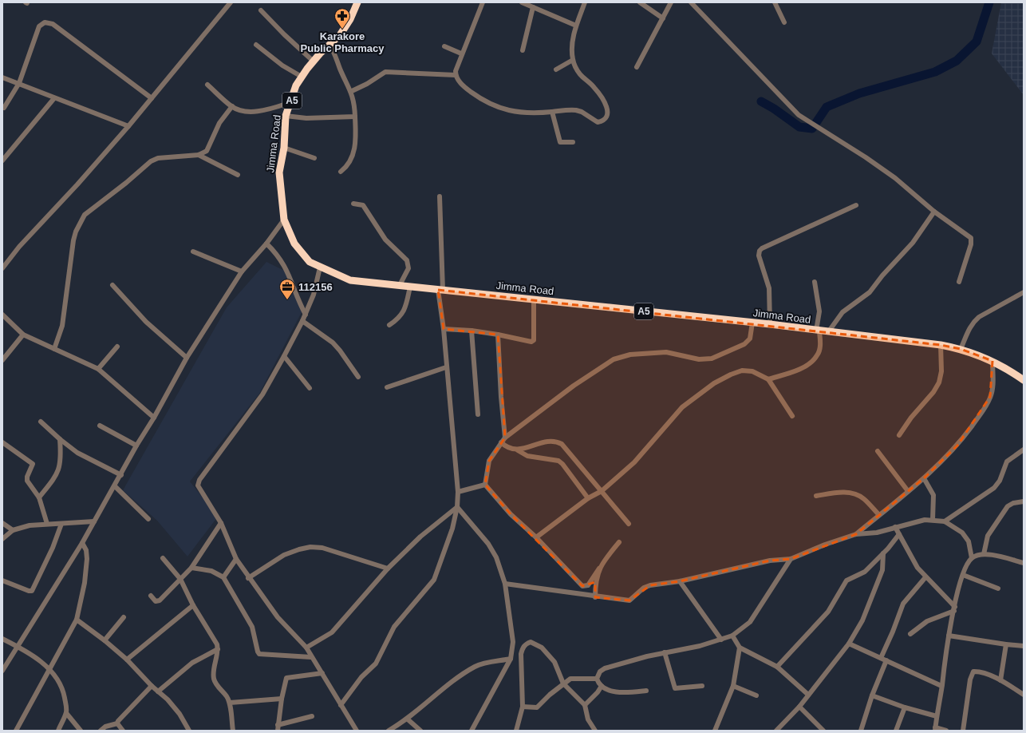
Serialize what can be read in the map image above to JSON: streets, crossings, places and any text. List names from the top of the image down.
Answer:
{
  "streets": {
    "highway": ["A5", "Jimma Road"]
  },
  "places": {
    "pharmacy": ["Karakore Public Pharmacy"],
    "office": ["112156"]
  }
}
